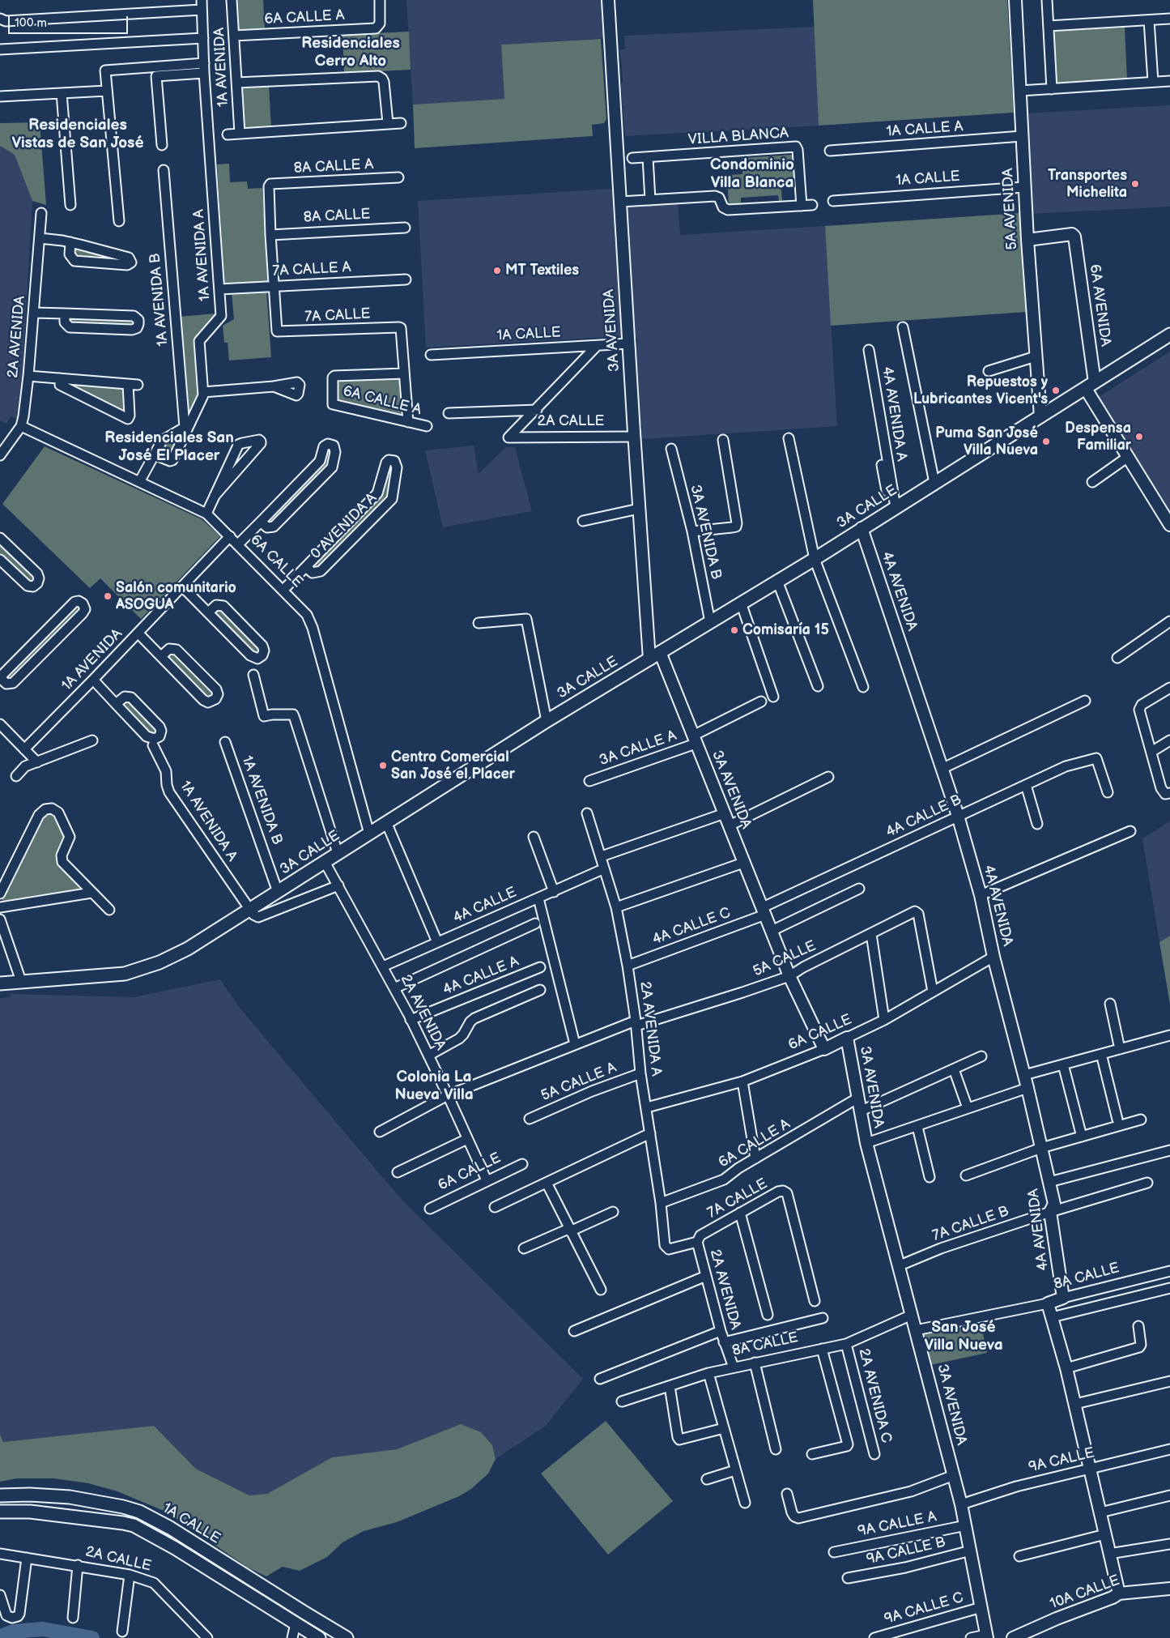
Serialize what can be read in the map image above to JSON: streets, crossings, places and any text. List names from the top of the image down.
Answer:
{
  "streets": {
    "main road": ["1A CALLE", "3A CALLE"],
    "street": [
      "6A CALLE A",
      "1A AVENIDA",
      "1A CALLE A",
      "VILLA BLANCA",
      "8A CALLE A",
      "5A AVENIDA",
      "8A CALLE",
      "1A AVENIDA A",
      "7A CALLE A",
      "1A AVENIDA B",
      "6A AVENIDA",
      "7A CALLE",
      "3A AVENIDA",
      "2A AVENIDA",
      "4A AVENIDA A",
      "2A CALLE",
      "0 AVENIDA A",
      "3A AVENIDA B",
      "6A CALLE",
      "4A AVENIDA",
      "3A CALLE A",
      "4A CALLE B",
      "4A CALLE",
      "4A CALLE C",
      "5A CALLE",
      "4A CALLE A",
      "2A AVENIDA A",
      "5A CALLE A",
      "7A CALLE B",
      "2A AVENIDA C",
      "9A CALLE",
      "9A CALLE A",
      "9A CALLE B",
      "10A CALLE",
      "9A CALLE C"
    ]
  },
  "crossings": [
    ["6A CALLE A", "1A AVENIDA"],
    ["6A CALLE A", "7A CALLE"],
    ["6A CALLE A", "3A AVENIDA"],
    ["6A CALLE A", "2A AVENIDA A"],
    ["1A AVENIDA", "6A CALLE"],
    ["1A CALLE A", "5A AVENIDA"],
    ["8A CALLE A", "8A CALLE"],
    ["1A CALLE", "5A AVENIDA"],
    ["1A CALLE", "3A AVENIDA"],
    ["5A AVENIDA", "6A AVENIDA"],
    ["5A AVENIDA", "3A CALLE"],
    ["8A CALLE", "3A AVENIDA"],
    ["8A CALLE", "2A AVENIDA"],
    ["8A CALLE", "4A AVENIDA"],
    ["8A CALLE", "2A AVENIDA C"],
    ["1A AVENIDA A", "7A CALLE A"],
    ["1A AVENIDA A", "1A AVENIDA B"],
    ["1A AVENIDA A", "3A CALLE"],
    ["7A CALLE A", "7A CALLE"],
    ["1A AVENIDA B", "3A CALLE"],
    ["6A AVENIDA", "3A CALLE"],
    ["7A CALLE", "2A AVENIDA"],
    ["7A CALLE", "2A AVENIDA A"],
    ["3A AVENIDA", "2A CALLE"],
    ["3A AVENIDA", "3A CALLE"],
    ["3A AVENIDA", "6A CALLE"],
    ["3A AVENIDA", "3A CALLE A"],
    ["3A AVENIDA", "4A CALLE B"],
    ["3A AVENIDA", "4A CALLE C"],
    ["3A AVENIDA", "5A CALLE"],
    ["3A AVENIDA", "7A CALLE B"],
    ["3A AVENIDA", "9A CALLE"],
    ["3A AVENIDA", "9A CALLE A"],
    ["3A AVENIDA", "9A CALLE B"],
    ["3A AVENIDA", "9A CALLE C"],
    ["2A AVENIDA", "3A CALLE"],
    ["2A AVENIDA", "6A CALLE"],
    ["2A AVENIDA", "4A CALLE"],
    ["2A AVENIDA", "5A CALLE"],
    ["2A AVENIDA", "4A CALLE A"],
    ["4A AVENIDA A", "3A CALLE"],
    ["3A CALLE", "3A AVENIDA B"],
    ["3A CALLE", "6A CALLE"],
    ["3A CALLE", "4A AVENIDA"],
    ["0 AVENIDA A", "6A CALLE"],
    ["6A CALLE", "4A AVENIDA"],
    ["6A CALLE", "5A CALLE"],
    ["6A CALLE", "2A AVENIDA A"],
    ["4A AVENIDA", "4A CALLE B"],
    ["4A AVENIDA", "7A CALLE B"],
    ["4A CALLE B", "4A CALLE C"],
    ["4A CALLE C", "2A AVENIDA A"],
    ["5A CALLE", "2A AVENIDA A"],
    ["2A AVENIDA A", "5A CALLE A"]
  ],
  "districts": [
    "Residenciales Cerro Alto",
    "Residenciales Vistas de San José",
    "Condominio Villa Blanca",
    "Residenciales San José El Placer",
    "Colonia La Nueva Villa",
    "San José Villa Nueva"
  ],
  "places": [
    "Transportes Michelita",
    "MT Textiles",
    "Repuestos y Lubricantes Vicent's",
    "Despensa Familiar",
    "Puma San José Villa Nueva",
    "Salón comunitario ASOGUA",
    "Comisaría 15",
    "Centro Comercial San José el Placer"
  ],
  "scale_bar": "100 m"
}
